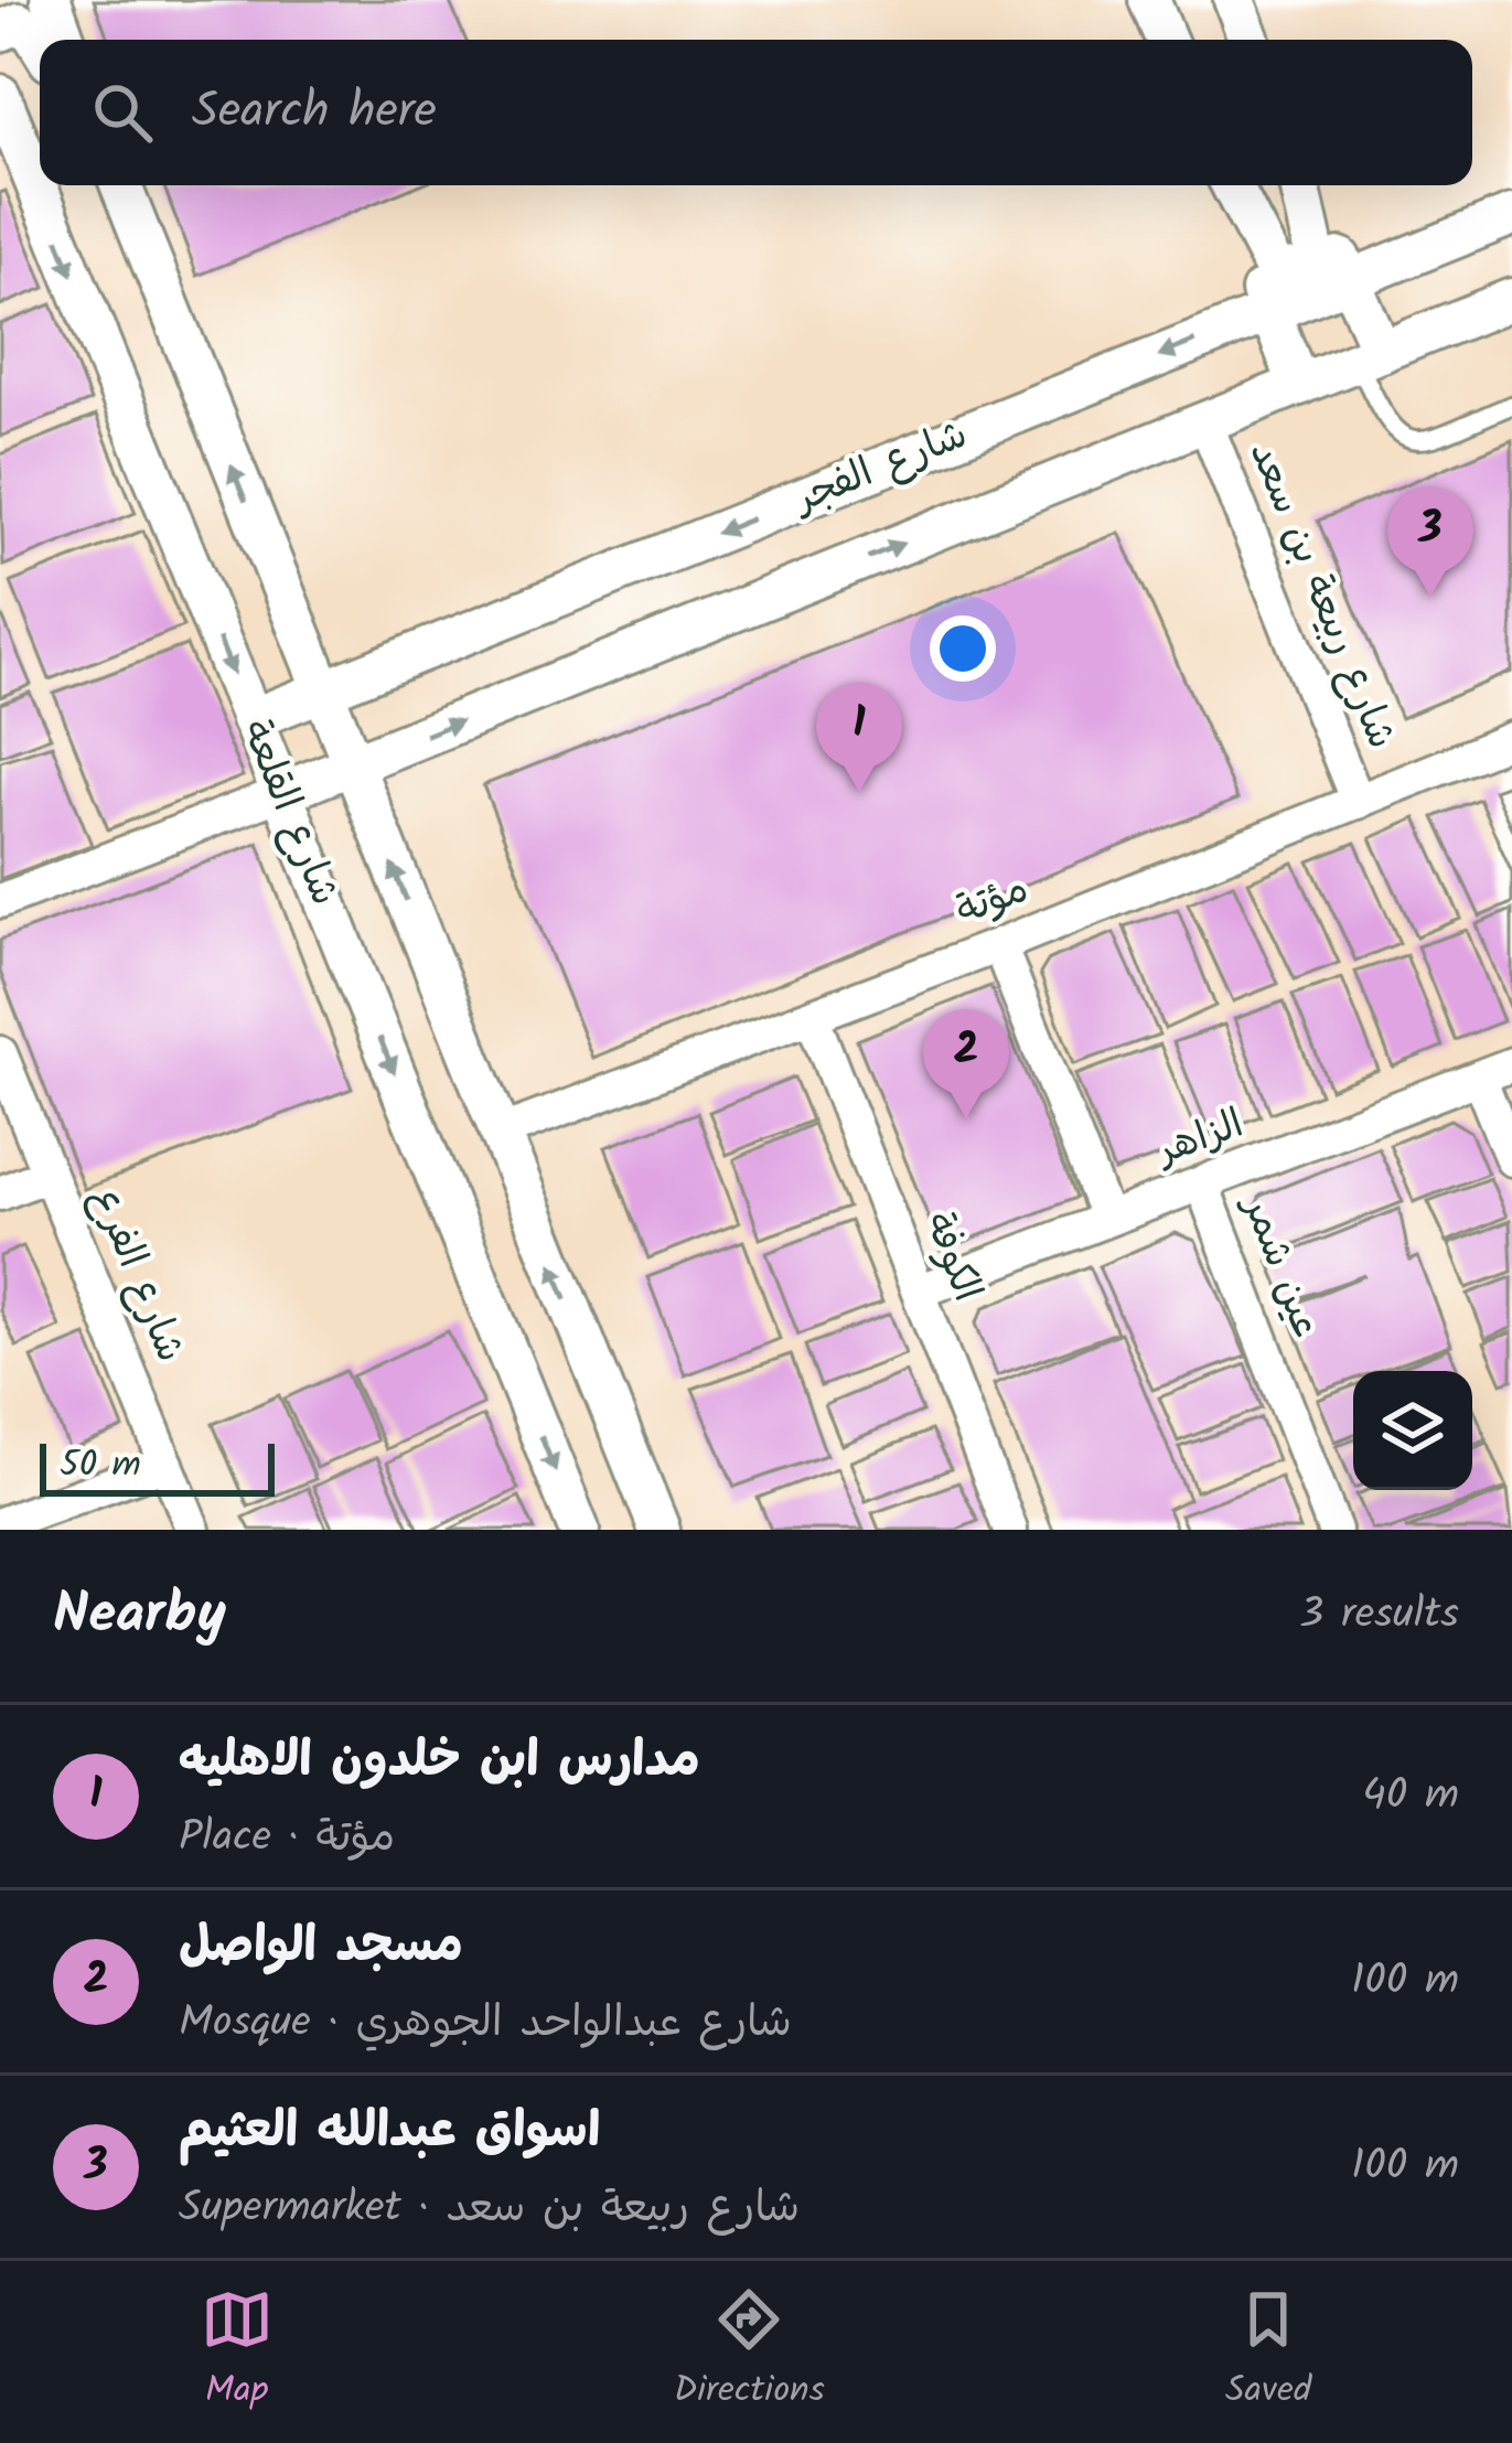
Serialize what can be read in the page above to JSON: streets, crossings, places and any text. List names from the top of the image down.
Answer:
{
  "streets": {
    "street": [
      "شارع الفجر",
      "شارع ربيعة بن سعد",
      "شارع القلعة",
      "مؤتة",
      "الزاهر",
      "الكوفة",
      "عين شمر",
      "شارع الفرع"
    ]
  },
  "crossings": [
    ["شارع الفجر", "شارع ربيعة بن سعد"],
    ["شارع الفجر", "شارع القلعة"],
    ["شارع ربيعة بن سعد", "مؤتة"],
    ["شارع القلعة", "مؤتة"],
    ["مؤتة", "الكوفة"],
    ["الزاهر", "الكوفة"],
    ["الزاهر", "عين شمر"]
  ],
  "scale_bar": "50 m",
  "page": {
    "search": "Search here",
    "pins": ["3", "1", "2"],
    "scale": "50 m",
    "heading": ["Nearby", "3 results"],
    "list": [
      {
        "mark": "1",
        "name": "مدارس ابن خلدون الاهليه",
        "note": "Place · مؤتة",
        "value": "40 m"
      },
      {
        "mark": "2",
        "name": "مسجد الواصل",
        "note": "Mosque · شارع عبدالواحد الجوهري",
        "value": "100 m"
      },
      {
        "mark": "3",
        "name": "اسواق عبدالله العثيم",
        "note": "Supermarket · شارع ربيعة بن سعد",
        "value": "100 m"
      }
    ],
    "nav": ["Map", "Directions", "Saved"]
  }
}
